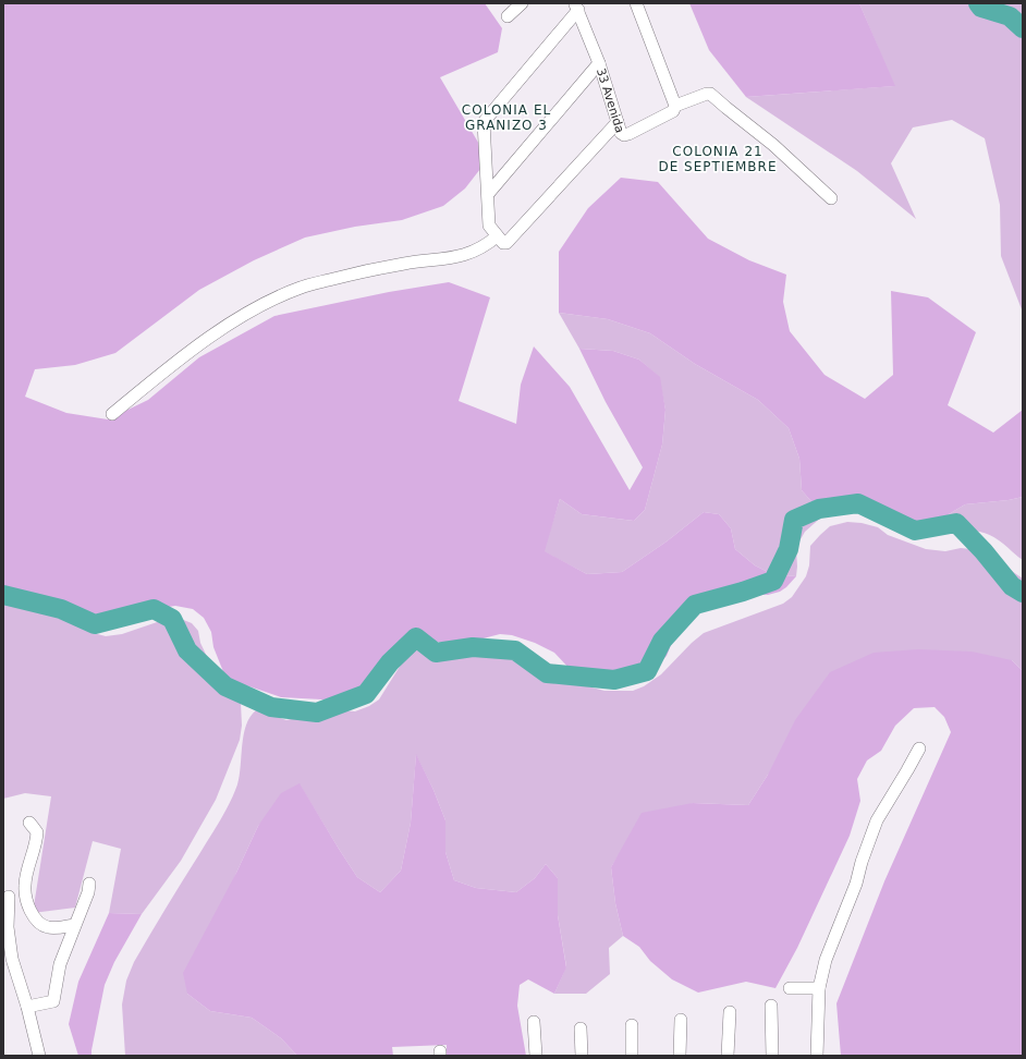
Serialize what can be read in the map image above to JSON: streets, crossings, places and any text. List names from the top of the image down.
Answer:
{
  "streets": {
    "street": ["33 Avenida"]
  },
  "districts": ["COLONIA EL GRANIZO 3", "COLONIA 21 DE SEPTIEMBRE"]
}
